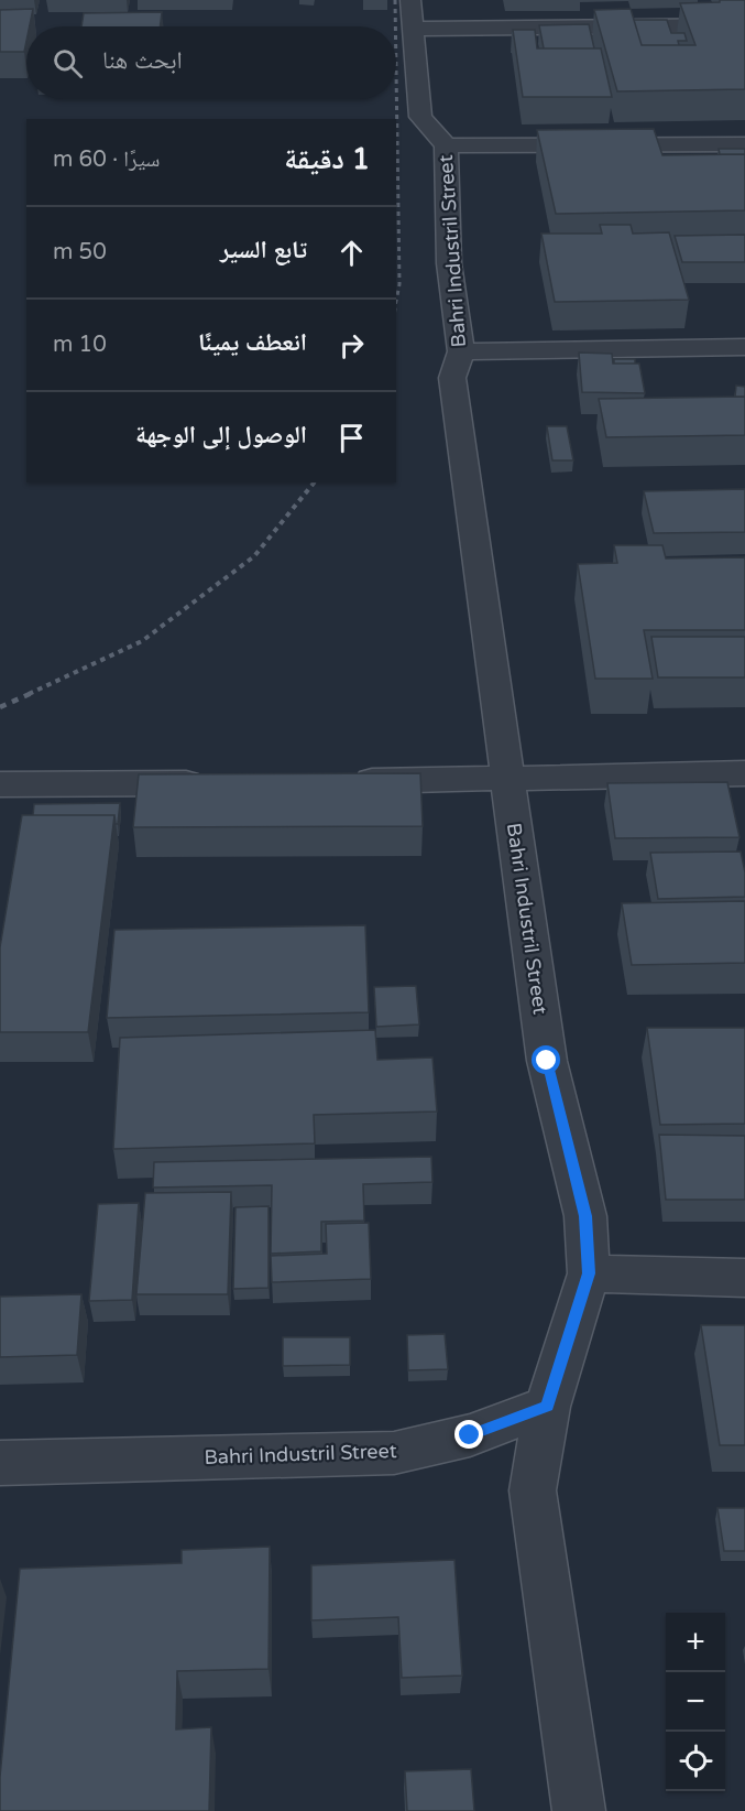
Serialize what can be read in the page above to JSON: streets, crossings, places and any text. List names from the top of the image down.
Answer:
{
  "streets": {
    "street": ["Bahri Industril Street"]
  },
  "page": {
    "search": "ابحث هنا",
    "heading": ["1 دقيقة", "سيرًا · 60 m"],
    "list": [
      ["تابع السير", "50 m"],
      ["انعطف يمينًا", "10 m"],
      "الوصول إلى الوجهة"
    ],
    "map_buttons": ["+", "−"]
  }
}
